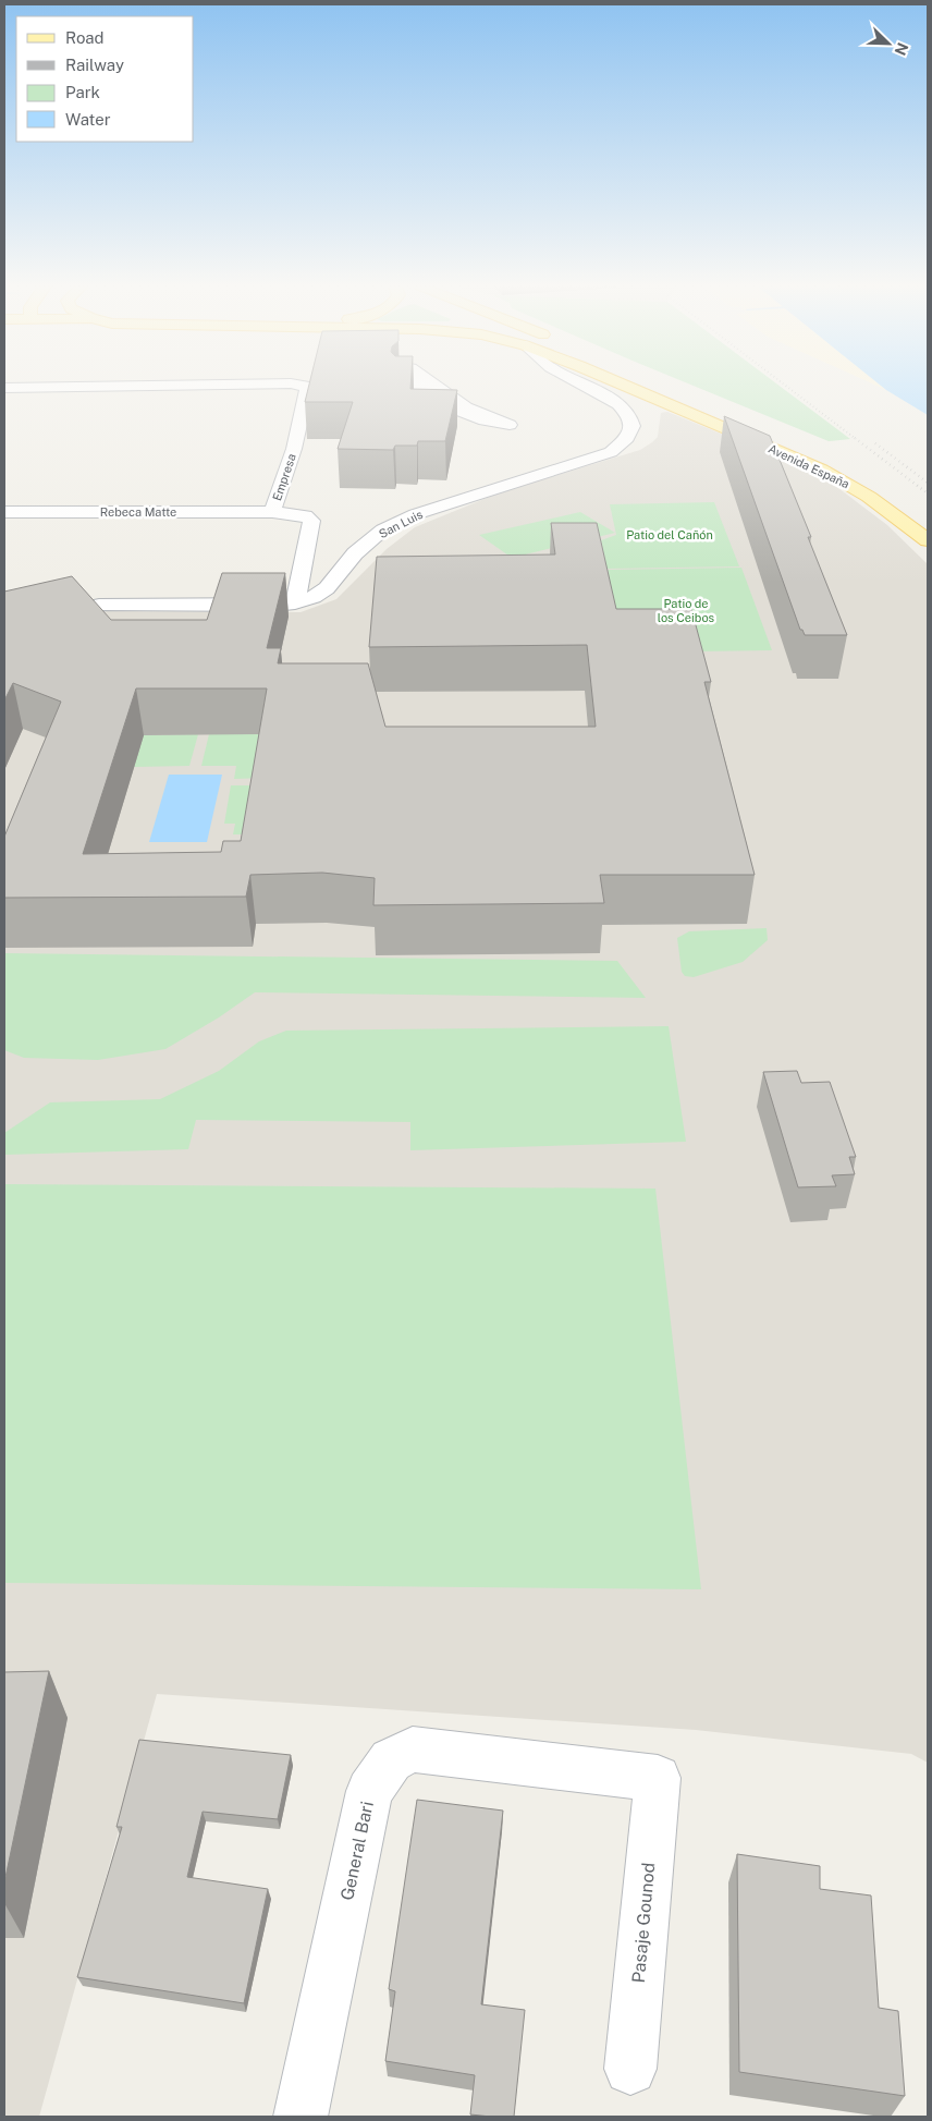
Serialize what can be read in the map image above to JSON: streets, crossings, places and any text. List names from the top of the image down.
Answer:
{
  "streets": {
    "main road": ["Avenida España"],
    "street": [
      "Empresa",
      "Rebeca Matte",
      "San Luis",
      "General Bari",
      "Pasaje Gounod"
    ]
  },
  "crossings": [
    ["Empresa", "Rebeca Matte"],
    ["Empresa", "San Luis"],
    ["General Bari", "Pasaje Gounod"]
  ],
  "parks": ["Patio del Cañón", "Patio de los Ceibos"],
  "legend": [
    "Road",
    "Railway",
    "Park",
    "Water"
  ],
  "north": "bottom right"
}
